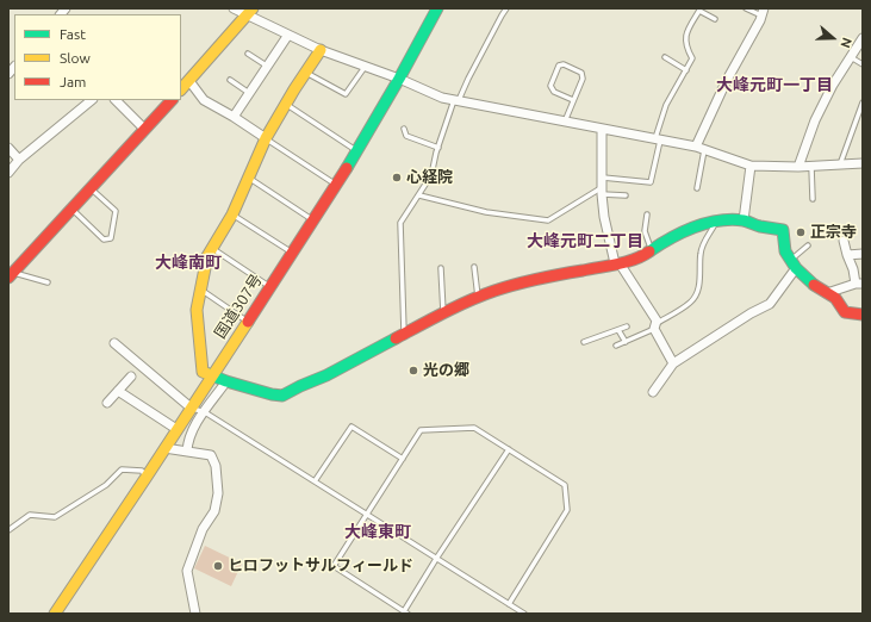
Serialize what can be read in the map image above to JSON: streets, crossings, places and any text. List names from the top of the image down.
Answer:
{
  "streets": {
    "main road": ["国道307号"]
  },
  "districts": [
    "大峰元町一丁目",
    "大峰元町二丁目",
    "大峰南町",
    "大峰東町"
  ],
  "places": [
    "心経院",
    "正宗寺",
    "光の郷",
    "ヒロフットサルフィールド"
  ],
  "legend": ["Fast", "Slow", "Jam"],
  "north": "right"
}
